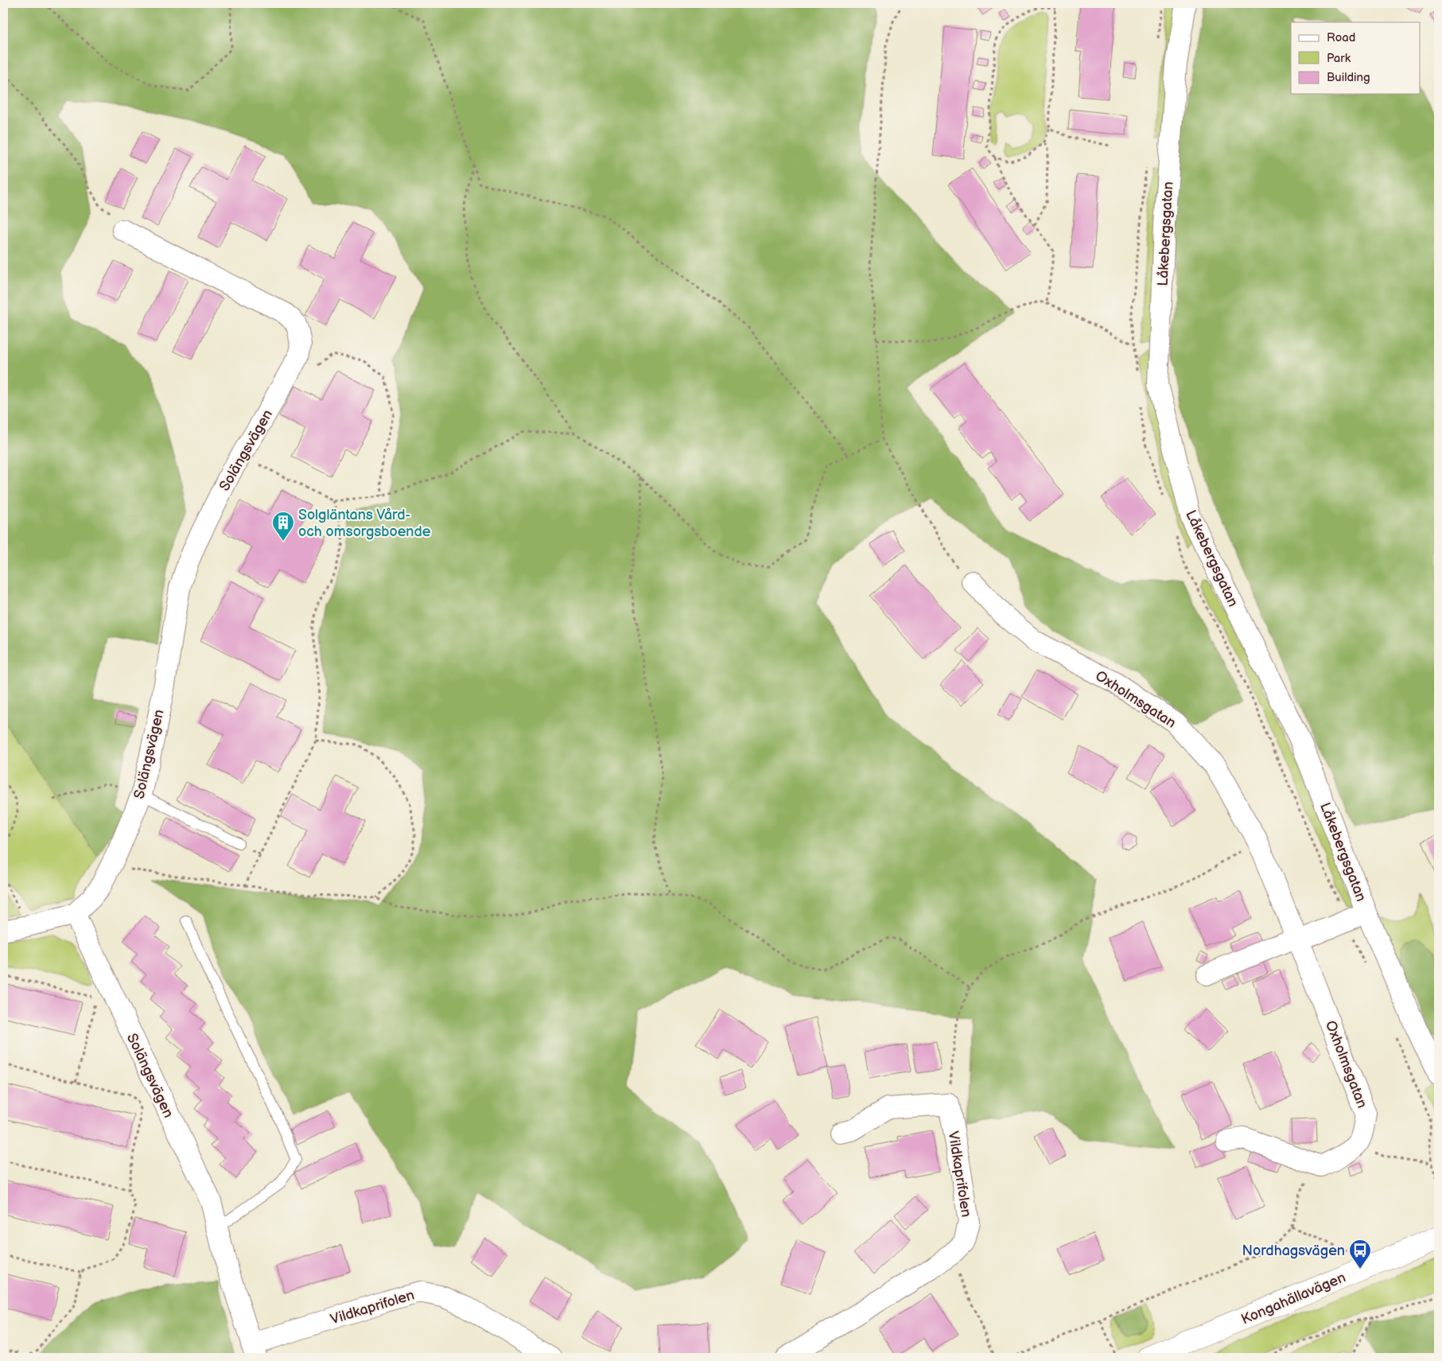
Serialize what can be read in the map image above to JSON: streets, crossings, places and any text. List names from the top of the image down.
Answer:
{
  "streets": {
    "street": [
      "Låkebergsgatan",
      "Solängsvägen",
      "Oxholmsgatan",
      "Vildkaprifolen",
      "Kongahällavägen"
    ]
  },
  "crossings": [
    ["Solängsvägen", "Vildkaprifolen"]
  ],
  "places": {
    "building": ["Solgläntans Vård- och omsorgsboende"],
    "bus stop": ["Nordhagsvägen"]
  },
  "legend": ["Road", "Park", "Building"]
}
